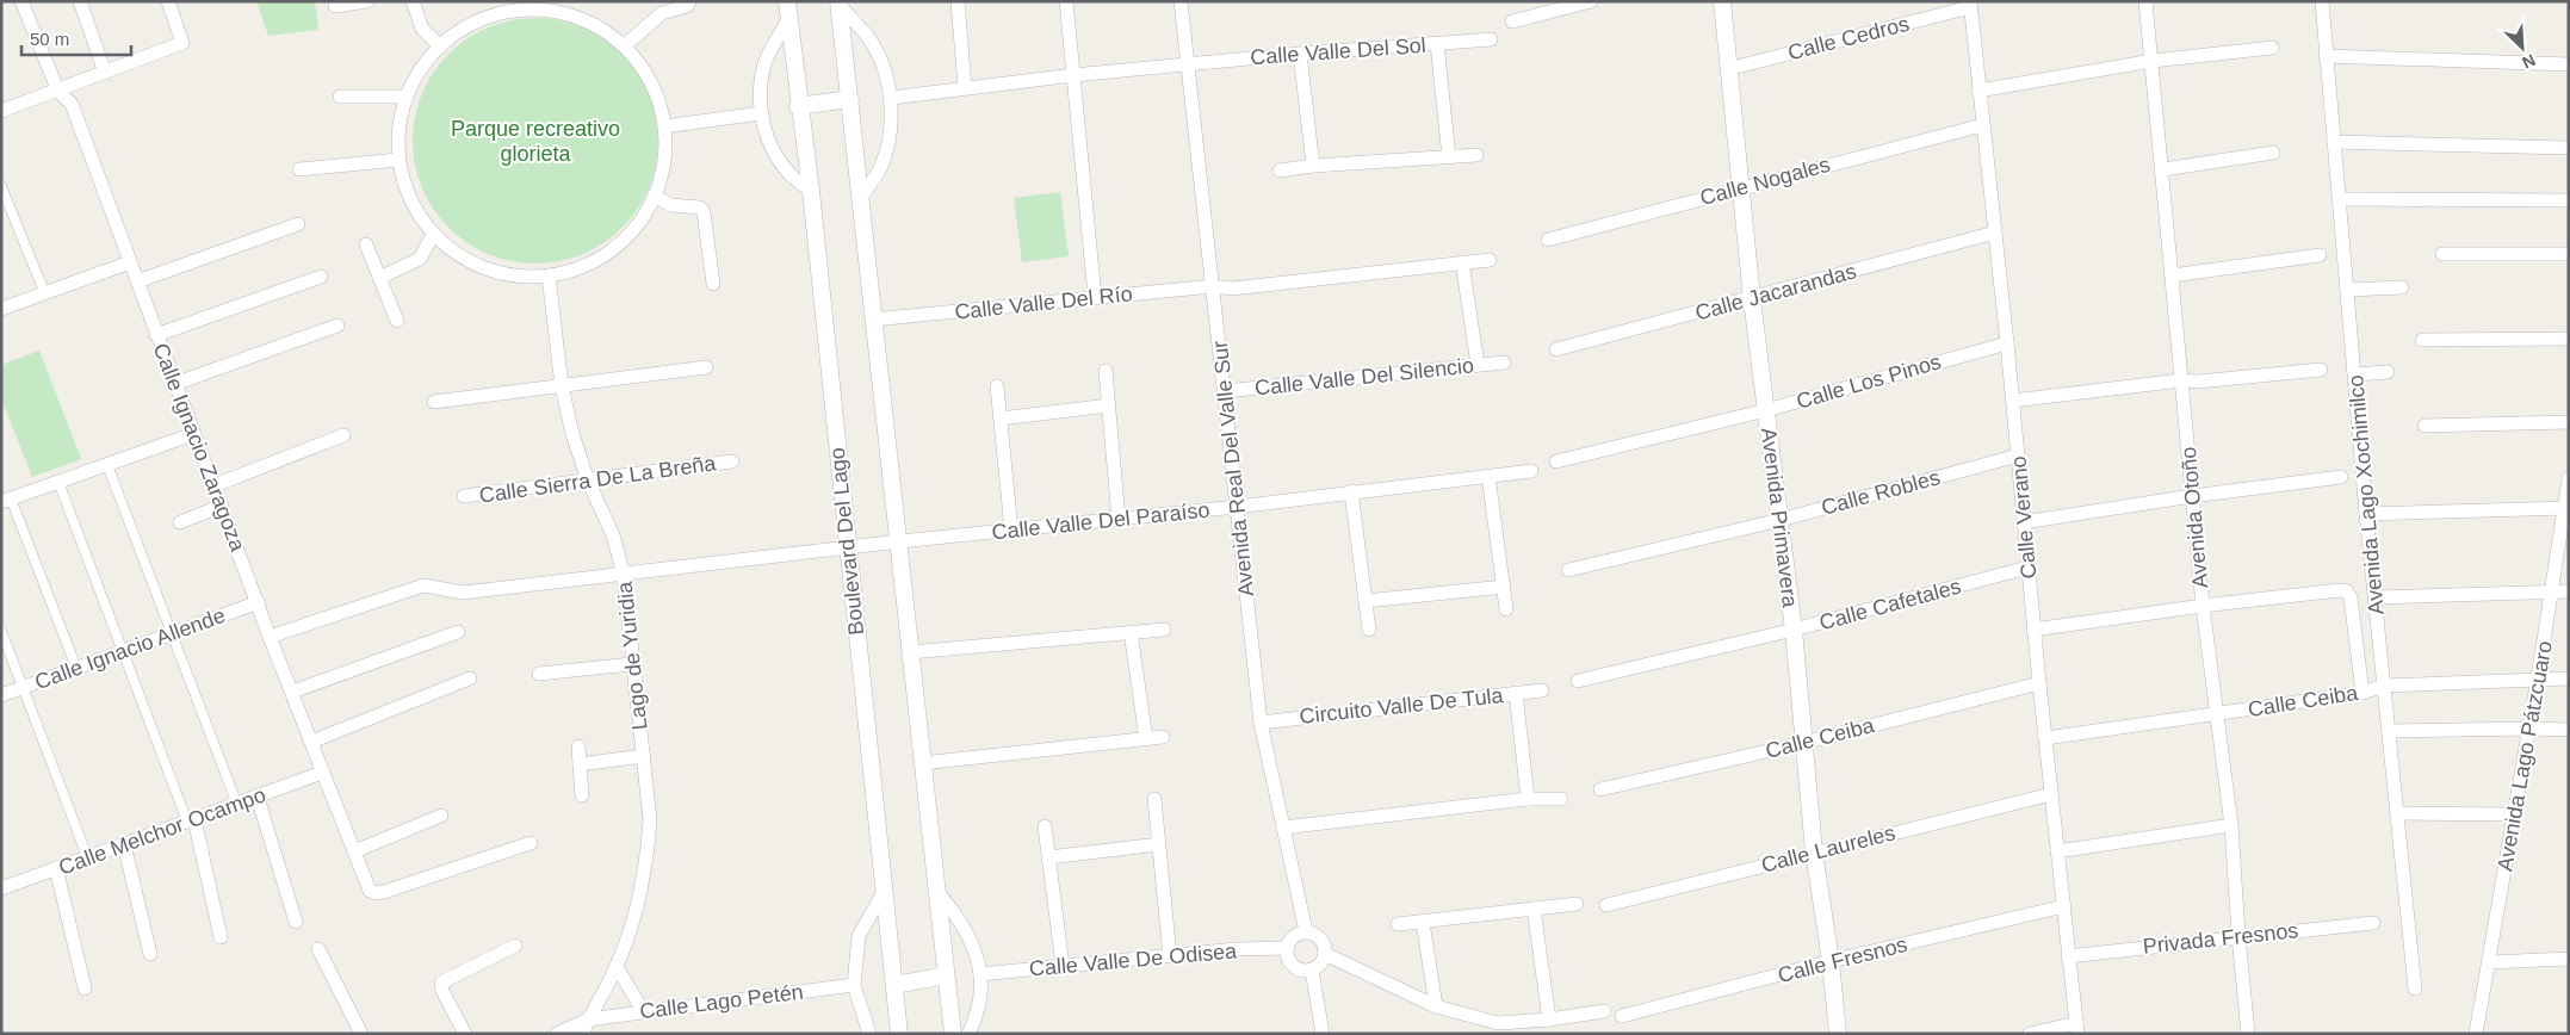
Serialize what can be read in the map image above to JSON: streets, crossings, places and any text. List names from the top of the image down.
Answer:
{
  "streets": {
    "street": [
      "Calle Cedros",
      "Calle Valle Del Sol",
      "Calle Nogales",
      "Calle Jacarandas",
      "Calle Valle Del Río",
      "Calle Valle Del Silencio",
      "Calle Los Pinos",
      "Calle Ignacio Zaragoza",
      "Avenida Real Del Valle Sur",
      "Calle Sierra De La Breña",
      "Calle Robles",
      "Avenida Lago Xochimilco",
      "Avenida Primavera",
      "Calle Verano",
      "Avenida Otoño",
      "Calle Valle Del Paraíso",
      "Boulevard Del Lago",
      "Calle Cafetales",
      "Calle Ignacio Allende",
      "Lago de Yuridia",
      "Calle Ceiba",
      "Circuito Valle De Tula",
      "Avenida Lago Pátzcuaro",
      "Calle Melchor Ocampo",
      "Calle Laureles",
      "Privada Fresnos",
      "Calle Valle De Odisea",
      "Calle Fresnos",
      "Calle Lago Petén"
    ]
  },
  "crossings": [
    ["Calle Cedros", "Avenida Primavera"],
    ["Calle Cedros", "Calle Verano"],
    ["Calle Valle Del Sol", "Avenida Real Del Valle Sur"],
    ["Calle Nogales", "Avenida Primavera"],
    ["Calle Nogales", "Calle Verano"],
    ["Calle Jacarandas", "Avenida Primavera"],
    ["Calle Jacarandas", "Calle Verano"],
    ["Calle Valle Del Río", "Avenida Real Del Valle Sur"],
    ["Calle Valle Del Silencio", "Avenida Real Del Valle Sur"],
    ["Calle Los Pinos", "Avenida Primavera"],
    ["Calle Los Pinos", "Calle Verano"],
    ["Calle Ignacio Zaragoza", "Calle Valle Del Paraíso"],
    ["Calle Ignacio Zaragoza", "Calle Ignacio Allende"],
    ["Calle Ignacio Zaragoza", "Calle Melchor Ocampo"],
    ["Avenida Real Del Valle Sur", "Calle Valle Del Paraíso"],
    ["Avenida Real Del Valle Sur", "Circuito Valle De Tula"],
    ["Avenida Real Del Valle Sur", "Calle Valle De Odisea"],
    ["Calle Sierra De La Breña", "Lago de Yuridia"],
    ["Calle Robles", "Avenida Primavera"],
    ["Calle Robles", "Calle Verano"],
    ["Avenida Lago Xochimilco", "Calle Ceiba"],
    ["Avenida Primavera", "Calle Cafetales"],
    ["Avenida Primavera", "Calle Ceiba"],
    ["Avenida Primavera", "Calle Laureles"],
    ["Avenida Primavera", "Calle Fresnos"],
    ["Calle Verano", "Calle Cafetales"],
    ["Calle Verano", "Calle Ceiba"],
    ["Calle Verano", "Calle Laureles"],
    ["Calle Verano", "Privada Fresnos"],
    ["Calle Verano", "Calle Fresnos"],
    ["Avenida Otoño", "Calle Ceiba"],
    ["Avenida Otoño", "Privada Fresnos"],
    ["Calle Valle Del Paraíso", "Boulevard Del Lago"],
    ["Calle Valle Del Paraíso", "Lago de Yuridia"],
    ["Lago de Yuridia", "Calle Lago Petén"],
    ["Calle Ceiba", "Avenida Lago Pátzcuaro"]
  ],
  "parks": ["Parque recreativo glorieta"],
  "scale_bar": "50 m",
  "north": "bottom right"
}
